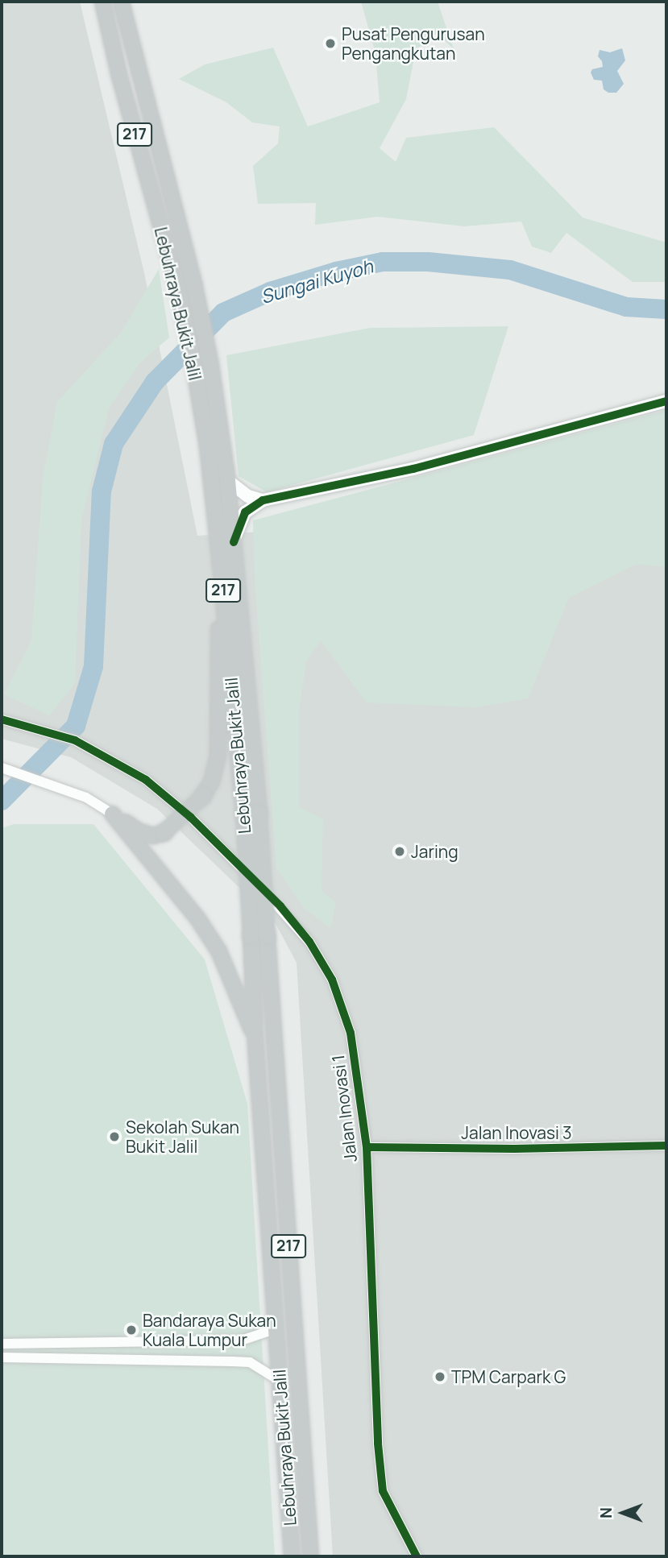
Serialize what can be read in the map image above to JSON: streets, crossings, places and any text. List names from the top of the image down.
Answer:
{
  "streets": {
    "highway": ["217", "Lebuhraya Bukit Jalil"],
    "street": ["Jalan Inovasi 1", "Jalan Inovasi 3"]
  },
  "crossings": [
    ["Jalan Inovasi 1", "Jalan Inovasi 3"]
  ],
  "water": ["Sungai Kuyoh"],
  "places": [
    "Pusat Pengurusan Pengangkutan",
    "Jaring",
    "Sekolah Sukan Bukit Jalil",
    "Bandaraya Sukan Kuala Lumpur",
    "TPM Carpark G"
  ],
  "north": "left"
}
